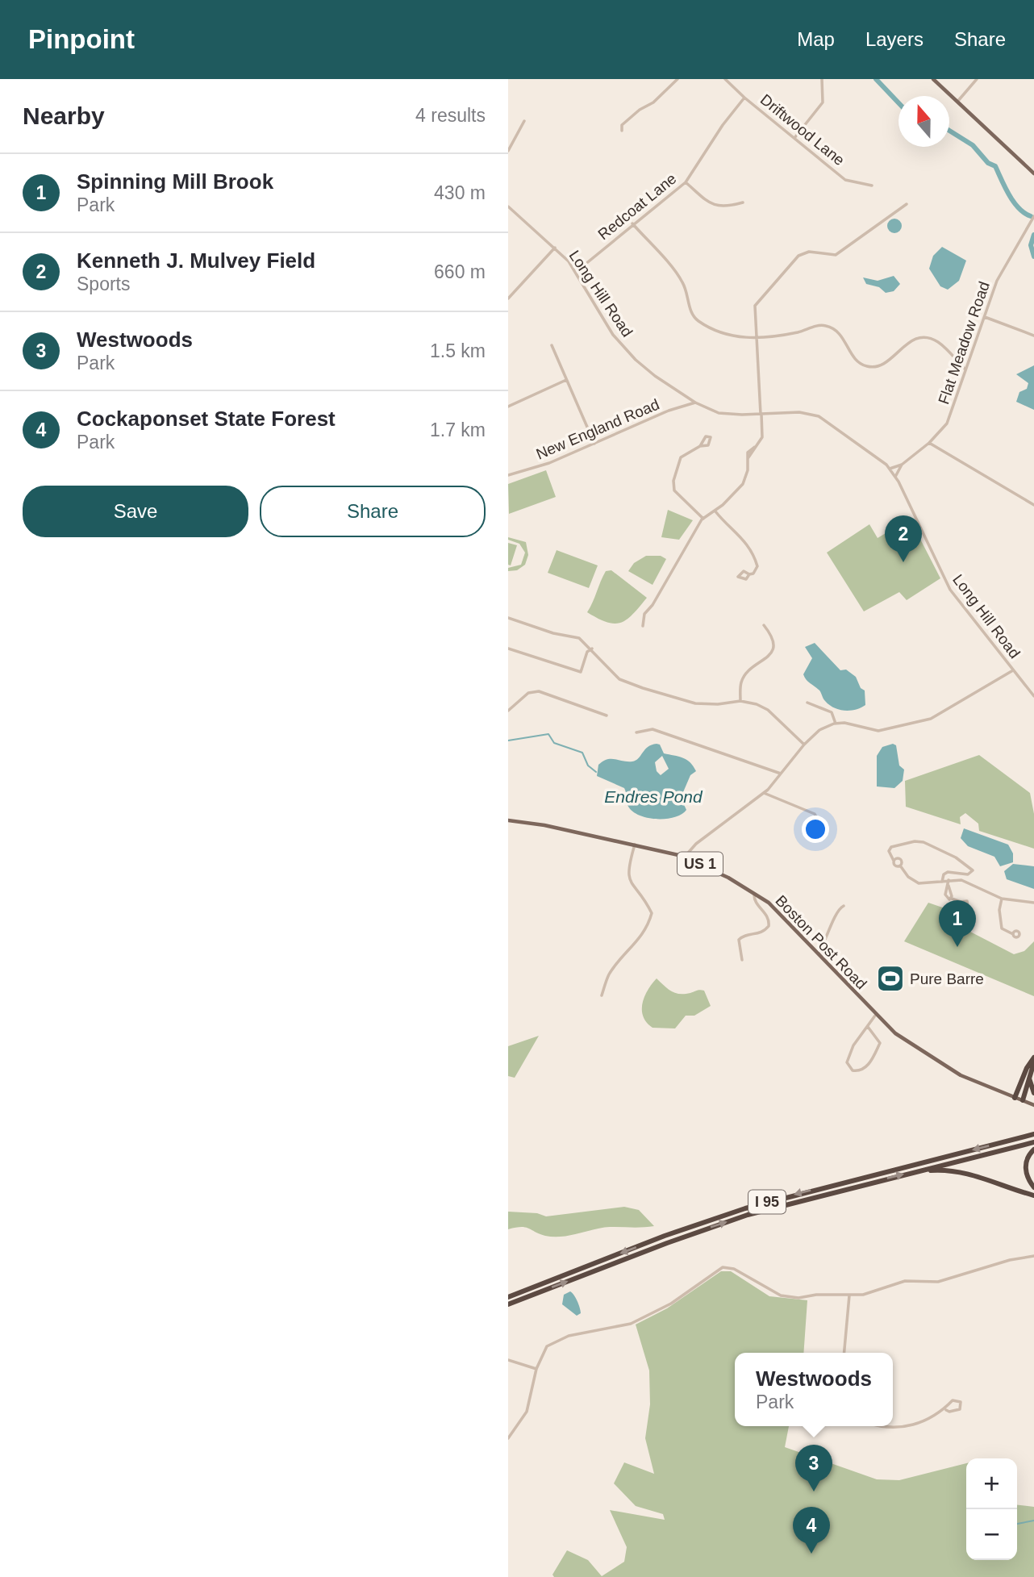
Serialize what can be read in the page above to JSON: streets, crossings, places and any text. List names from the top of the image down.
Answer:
{
  "streets": {
    "highway": ["I 95"],
    "main road": ["US 1", "Boston Post Road"],
    "street": [
      "Driftwood Lane",
      "Redcoat Lane",
      "Long Hill Road",
      "Flat Meadow Road",
      "New England Road"
    ]
  },
  "crossings": [
    ["Driftwood Lane", "Redcoat Lane"],
    ["Redcoat Lane", "Long Hill Road"],
    ["Long Hill Road", "Flat Meadow Road"],
    ["Long Hill Road", "New England Road"]
  ],
  "water": ["Endres Pond"],
  "places": {
    "sports": ["Pure Barre"]
  },
  "north": "top",
  "page": {
    "header": "Pinpoint",
    "nav": ["Map", "Layers", "Share"],
    "heading": ["Nearby", "4 results"],
    "list": [
      {
        "mark": "1",
        "name": "Spinning Mill Brook",
        "note": "Park",
        "value": "430 m"
      },
      {
        "mark": "2",
        "name": "Kenneth J. Mulvey Field",
        "note": "Sports",
        "value": "660 m"
      },
      {
        "mark": "3",
        "name": "Westwoods",
        "note": "Park",
        "value": "1.5 km"
      },
      {
        "mark": "4",
        "name": "Cockaponset State Forest",
        "note": "Park",
        "value": "1.7 km"
      }
    ],
    "buttons": ["Save", "Share"],
    "pins": [
      "2",
      "1",
      "3",
      "4"
    ],
    "popup": ["Westwoods", "Park"],
    "map_buttons": ["+", "−"]
  }
}
